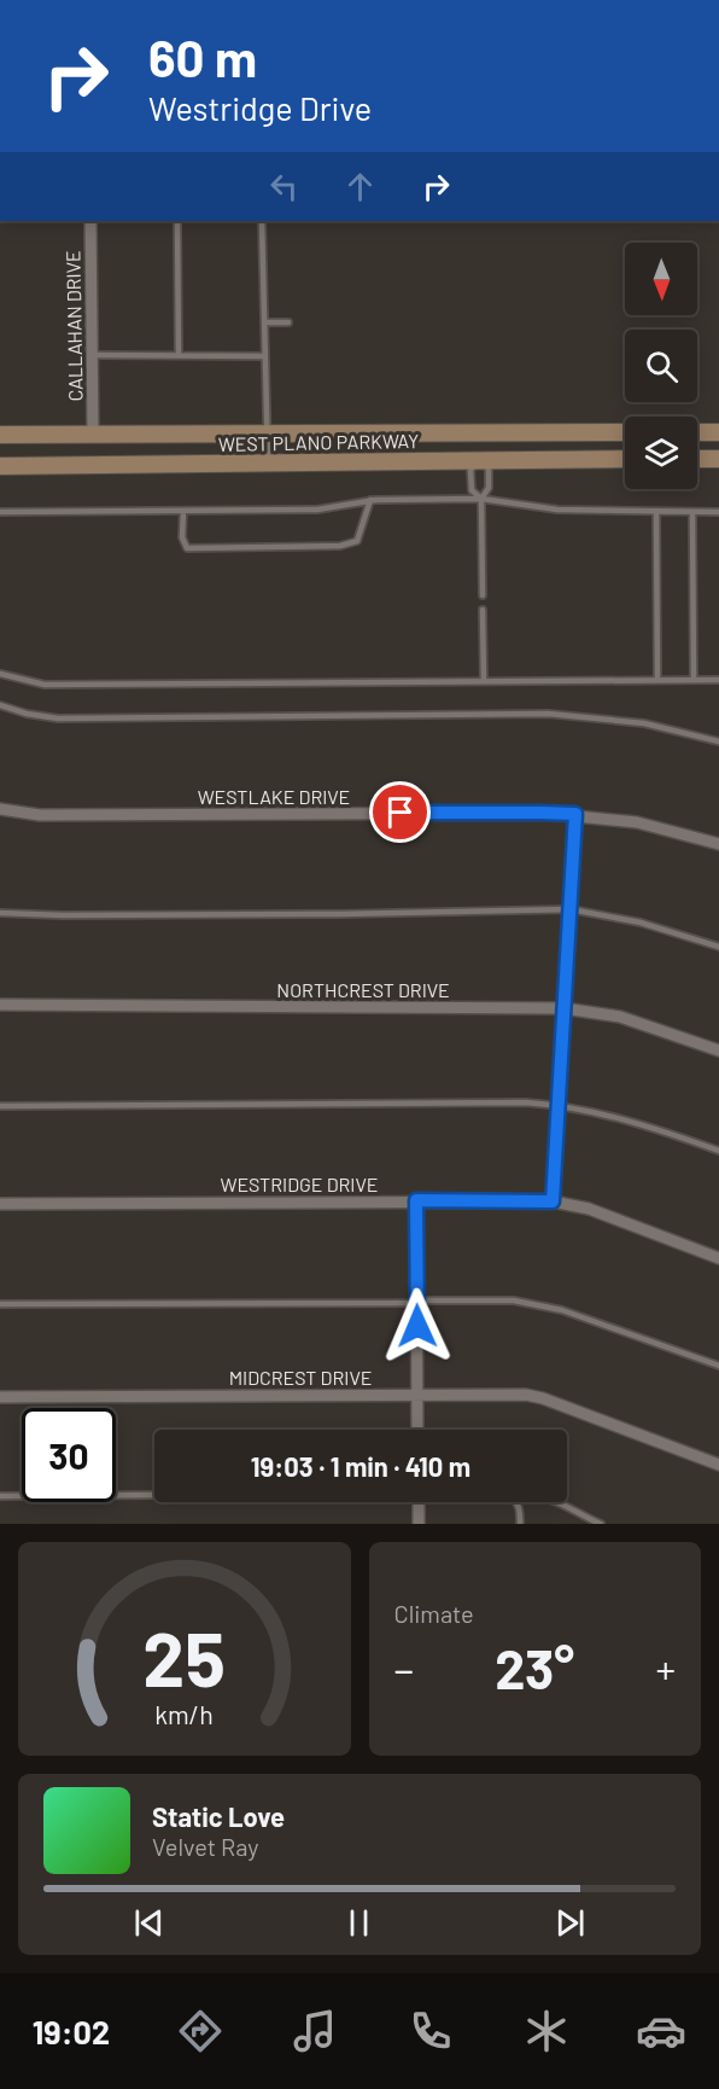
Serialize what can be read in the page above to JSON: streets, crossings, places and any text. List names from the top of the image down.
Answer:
{
  "streets": {
    "main road": ["WEST PLANO PARKWAY"],
    "street": [
      "CALLAHAN DRIVE",
      "WESTLAKE DRIVE",
      "NORTHCREST DRIVE",
      "WESTRIDGE DRIVE",
      "MIDCREST DRIVE"
    ]
  },
  "crossings": [
    ["CALLAHAN DRIVE", "WEST PLANO PARKWAY"]
  ],
  "north": "bottom",
  "page": {
    "turn": ["60 m", "Westridge Drive"],
    "limit": "30",
    "trip": "19:03 · 1 min · 410 m",
    "tile": "Climate",
    "heat": ["−", "23°", "+"],
    "song": ["Static Love", "Velvet Ray"],
    "tabs": "19:02",
    "gauge": ["25", "km/h"]
  }
}
